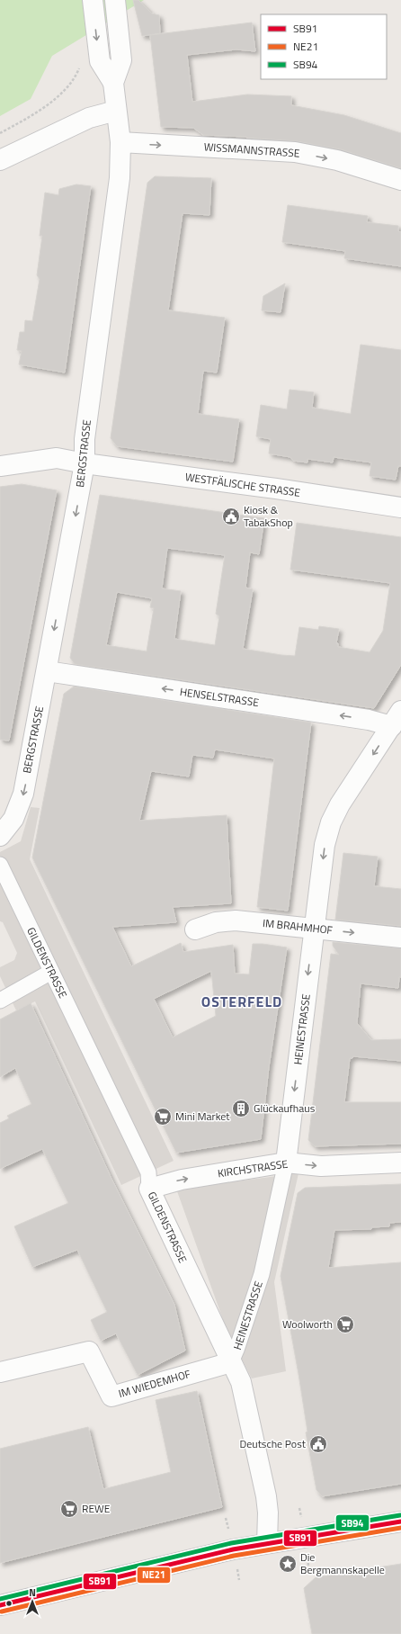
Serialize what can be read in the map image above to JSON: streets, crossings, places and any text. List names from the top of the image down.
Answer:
{
  "streets": {
    "street": [
      "WISSMANNSTRASSE",
      "BERGSTRASSE",
      "WESTFÄLISCHE STRASSE",
      "HENSELSTRASSE",
      "IM BRAHMHOF",
      "GILDENSTRASSE",
      "HEINESTRASSE",
      "KIRCHSTRASSE",
      "IM WIEDEMHOF"
    ]
  },
  "crossings": [
    ["WISSMANNSTRASSE", "BERGSTRASSE"],
    ["BERGSTRASSE", "WESTFÄLISCHE STRASSE"],
    ["BERGSTRASSE", "HENSELSTRASSE"],
    ["HENSELSTRASSE", "HEINESTRASSE"],
    ["IM BRAHMHOF", "HEINESTRASSE"],
    ["GILDENSTRASSE", "HEINESTRASSE"],
    ["GILDENSTRASSE", "KIRCHSTRASSE"],
    ["GILDENSTRASSE", "IM WIEDEMHOF"],
    ["HEINESTRASSE", "KIRCHSTRASSE"],
    ["HEINESTRASSE", "IM WIEDEMHOF"]
  ],
  "one_way": [
    "WISSMANNSTRASSE",
    "BERGSTRASSE",
    "HENSELSTRASSE",
    "IM BRAHMHOF",
    "HEINESTRASSE",
    "KIRCHSTRASSE"
  ],
  "districts": ["OSTERFELD"],
  "places": {
    "public building": ["Kiosk & TabakShop", "Deutsche Post"],
    "building": ["Glückaufhaus"],
    "supermarket": ["Mini Market", "Woolworth", "REWE"],
    "place": ["Die Bergmannskapelle"]
  },
  "lines": ["transit line SB94", "transit line SB91", "transit line NE21"],
  "legend": ["SB91", "NE21", "SB94"],
  "north": "top"
}
